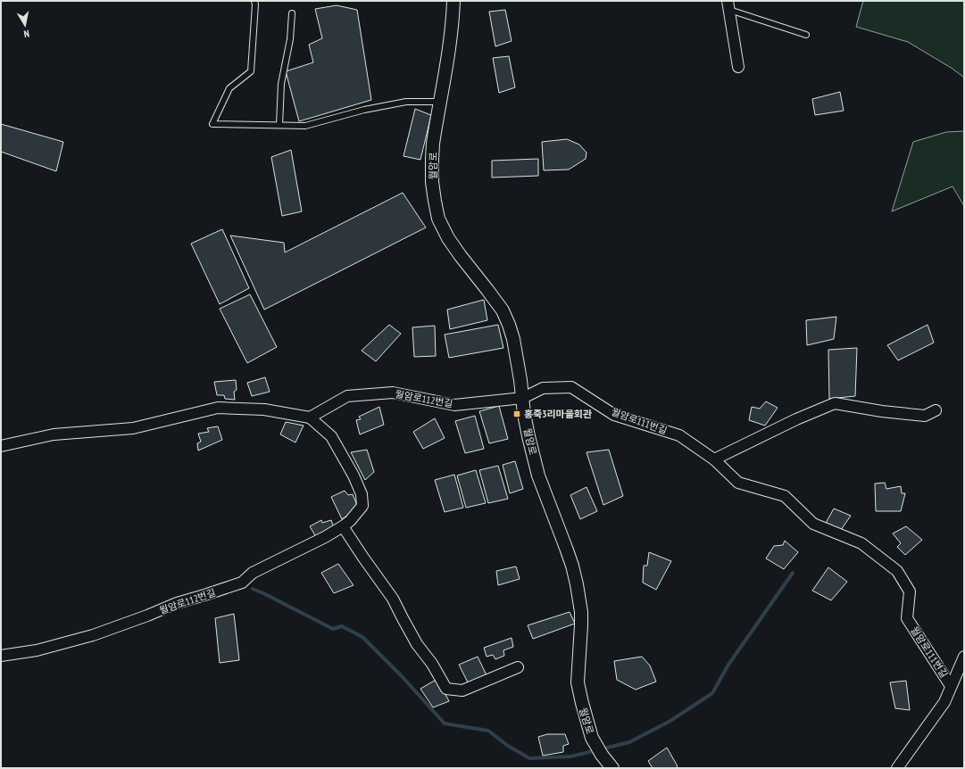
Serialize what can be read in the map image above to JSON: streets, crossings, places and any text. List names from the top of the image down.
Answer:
{
  "streets": {
    "street": ["월암로", "월암로112번길", "월암로111번길"]
  },
  "crossings": [
    ["월암로", "월암로112번길"],
    ["월암로", "월암로111번길"],
    ["월암로112번길", "월암로111번길"]
  ],
  "places": {
    "transit": ["홍죽3리마을회관"]
  },
  "north": "bottom"
}
